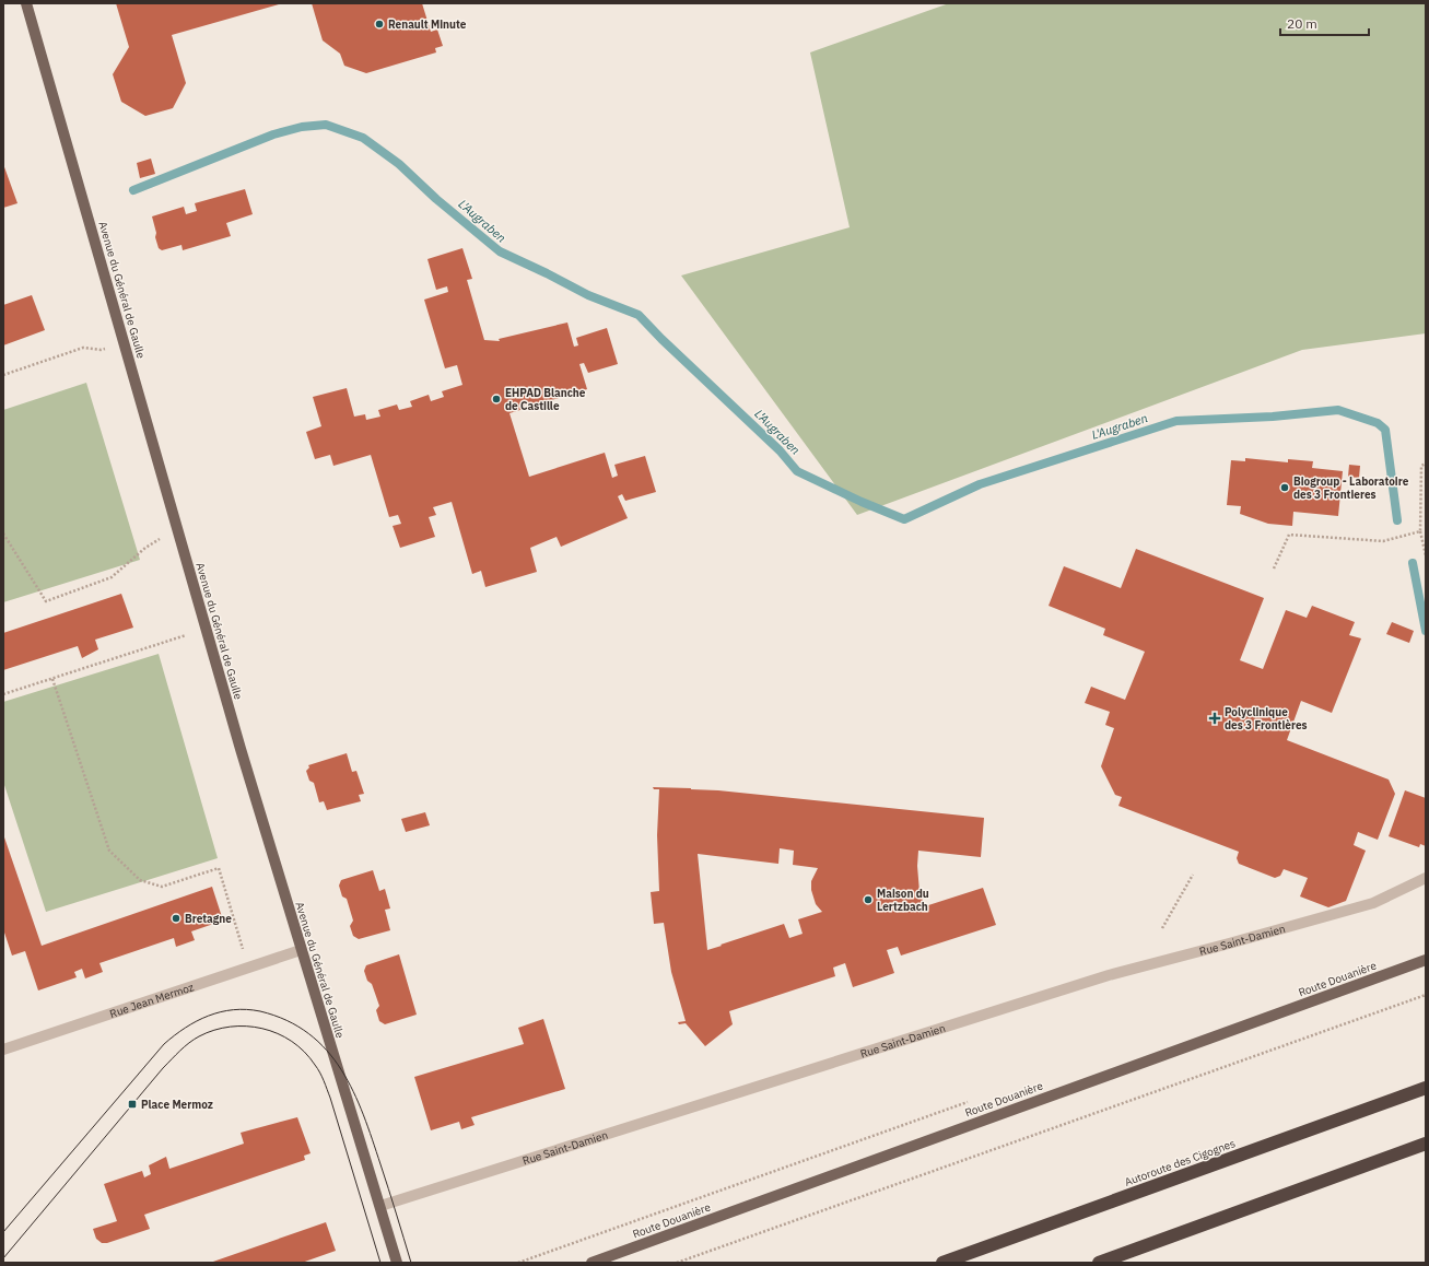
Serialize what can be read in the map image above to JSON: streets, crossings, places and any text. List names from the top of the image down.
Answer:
{
  "streets": {
    "highway": ["Autoroute des Cigognes"],
    "main road": ["Avenue du Général de Gaulle", "Route Douanière"],
    "street": ["Rue Saint-Damien", "Rue Jean Mermoz"]
  },
  "crossings": [
    ["Avenue du Général de Gaulle", "Rue Saint-Damien"],
    ["Avenue du Général de Gaulle", "Rue Jean Mermoz"]
  ],
  "water": ["L'Augraben"],
  "places": {
    "other": [
      "Renault Minute",
      "EHPAD Blanche de Castille",
      "Biogroup - Laboratoire des 3 Frontieres",
      "Maison du Lertzbach",
      "Bretagne"
    ],
    "health": ["Polyclinique des 3 Frontières"],
    "transit": ["Place Mermoz"]
  },
  "scale_bar": "20 m"
}
